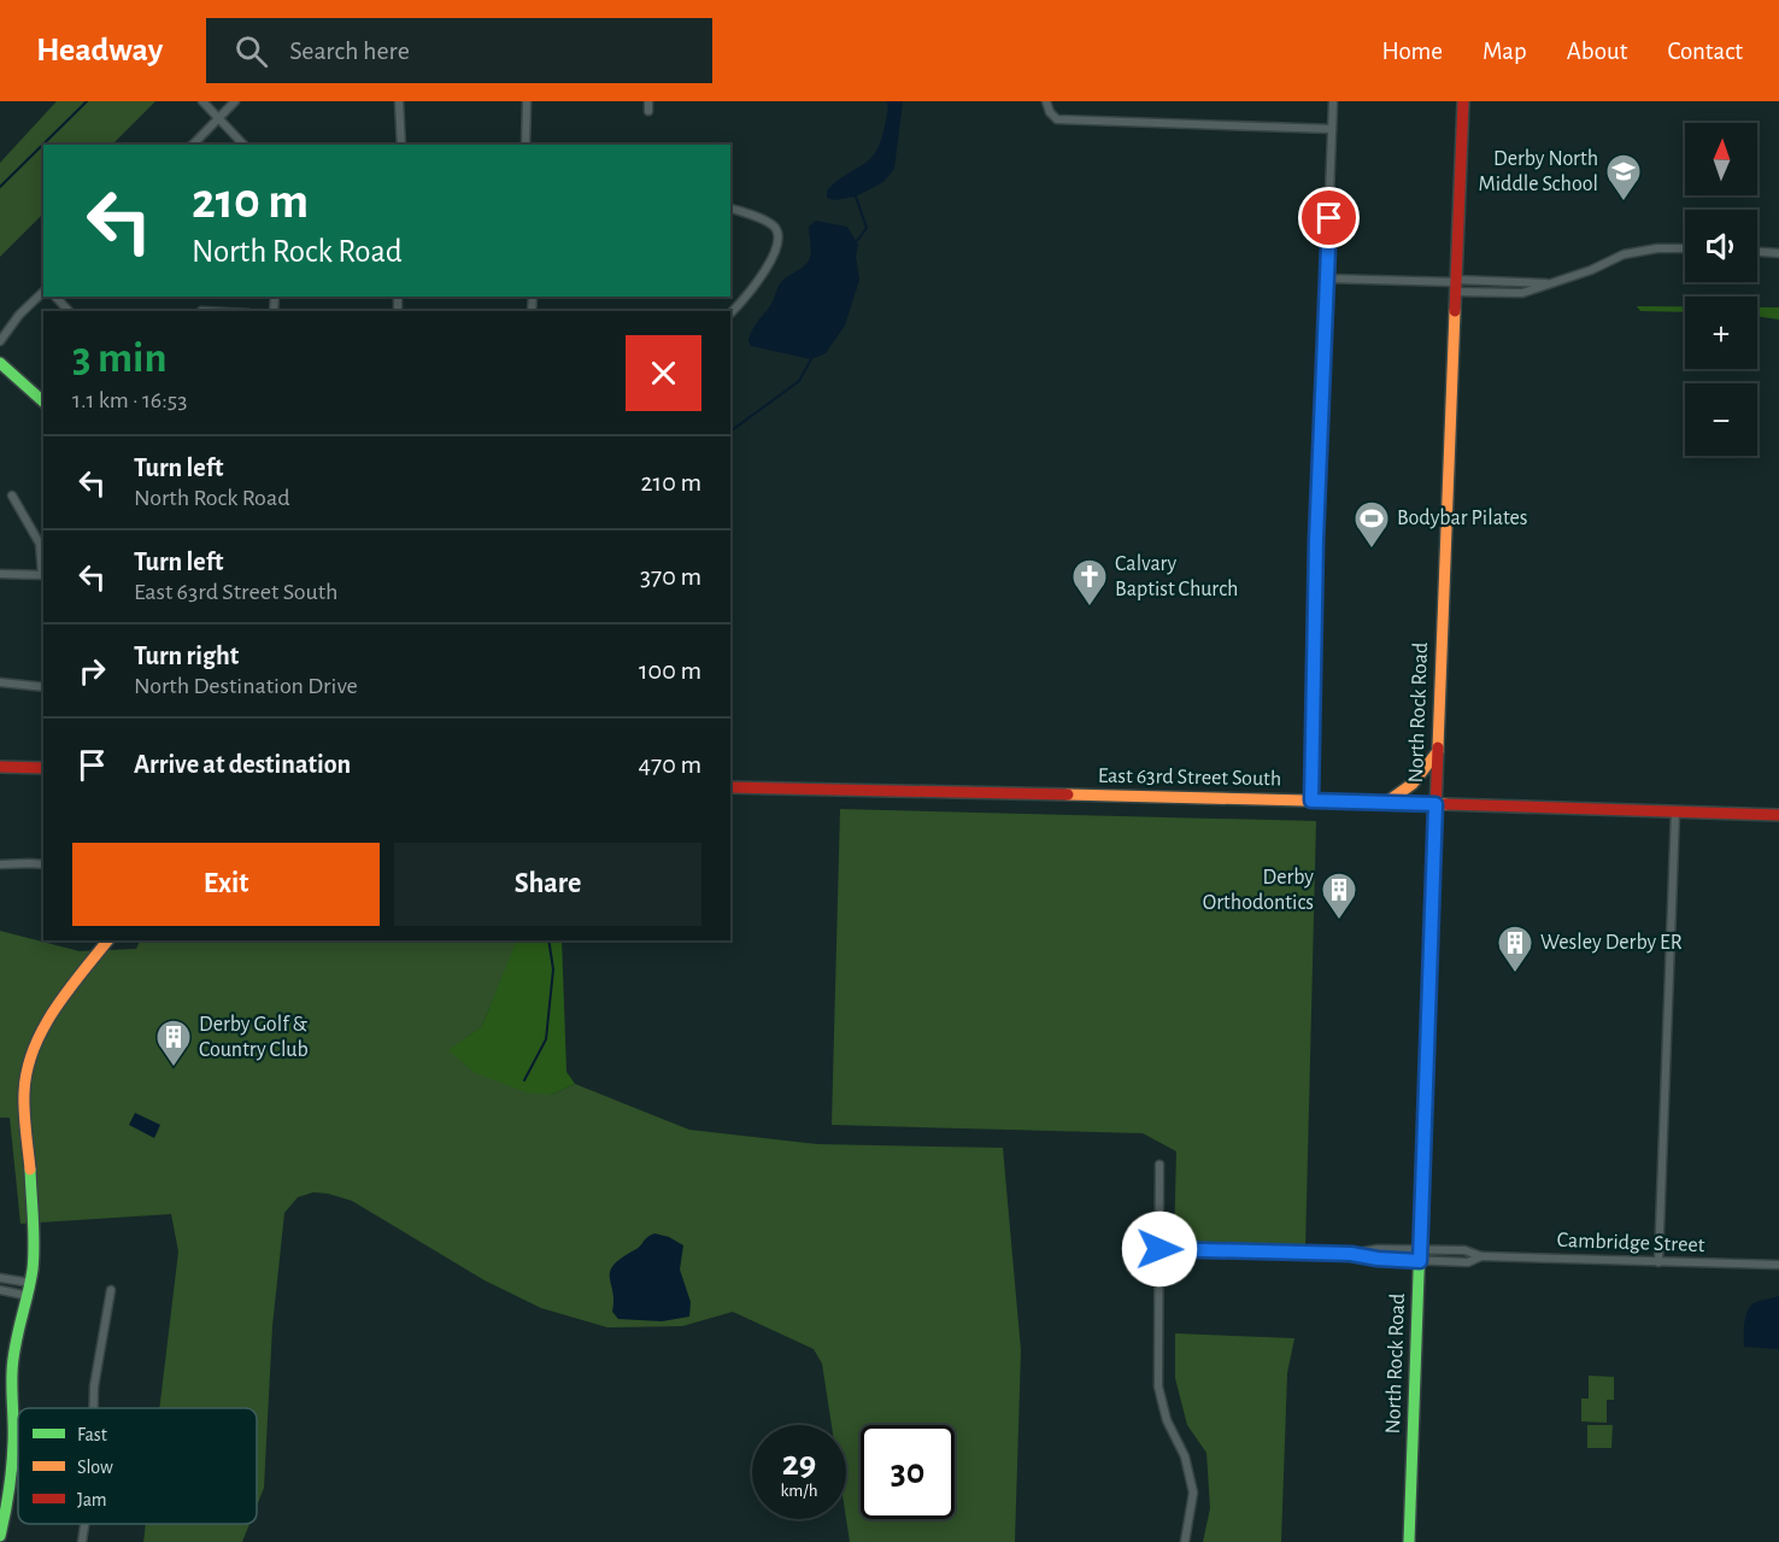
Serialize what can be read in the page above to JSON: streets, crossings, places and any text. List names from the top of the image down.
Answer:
{
  "streets": {
    "main road": ["North Rock Road", "East 63rd Street South"],
    "street": ["Cambridge Street"]
  },
  "crossings": [
    ["North Rock Road", "East 63rd Street South"],
    ["North Rock Road", "Cambridge Street"]
  ],
  "places": {
    "school or university": ["Derby North Middle School"],
    "sports": ["Bodybar Pilates"],
    "church": ["Calvary Baptist Church"],
    "building": ["Derby Orthodontics", "Wesley Derby ER", "Derby Golf & Country Club"]
  },
  "legend": ["Fast", "Slow", "Jam"],
  "north": "top",
  "page": {
    "header": "Headway",
    "search": "Search here",
    "nav": [
      "Home",
      "Map",
      "About",
      "Contact"
    ],
    "map_buttons": ["+", "−"],
    "turn": ["210 m", "North Rock Road"],
    "heading": ["3 min", "1.1 km · 16:53"],
    "list": [
      {
        "name": "Turn left",
        "note": "North Rock Road",
        "value": "210 m"
      },
      {
        "name": "Turn left",
        "note": "East 63rd Street South",
        "value": "370 m"
      },
      {
        "name": "Turn right",
        "note": "North Destination Drive",
        "value": "100 m"
      },
      {
        "name": "Arrive at destination",
        "value": "470 m"
      }
    ],
    "buttons": ["Exit", "Share"],
    "speed": "29 km/h",
    "limit": "30"
  }
}
